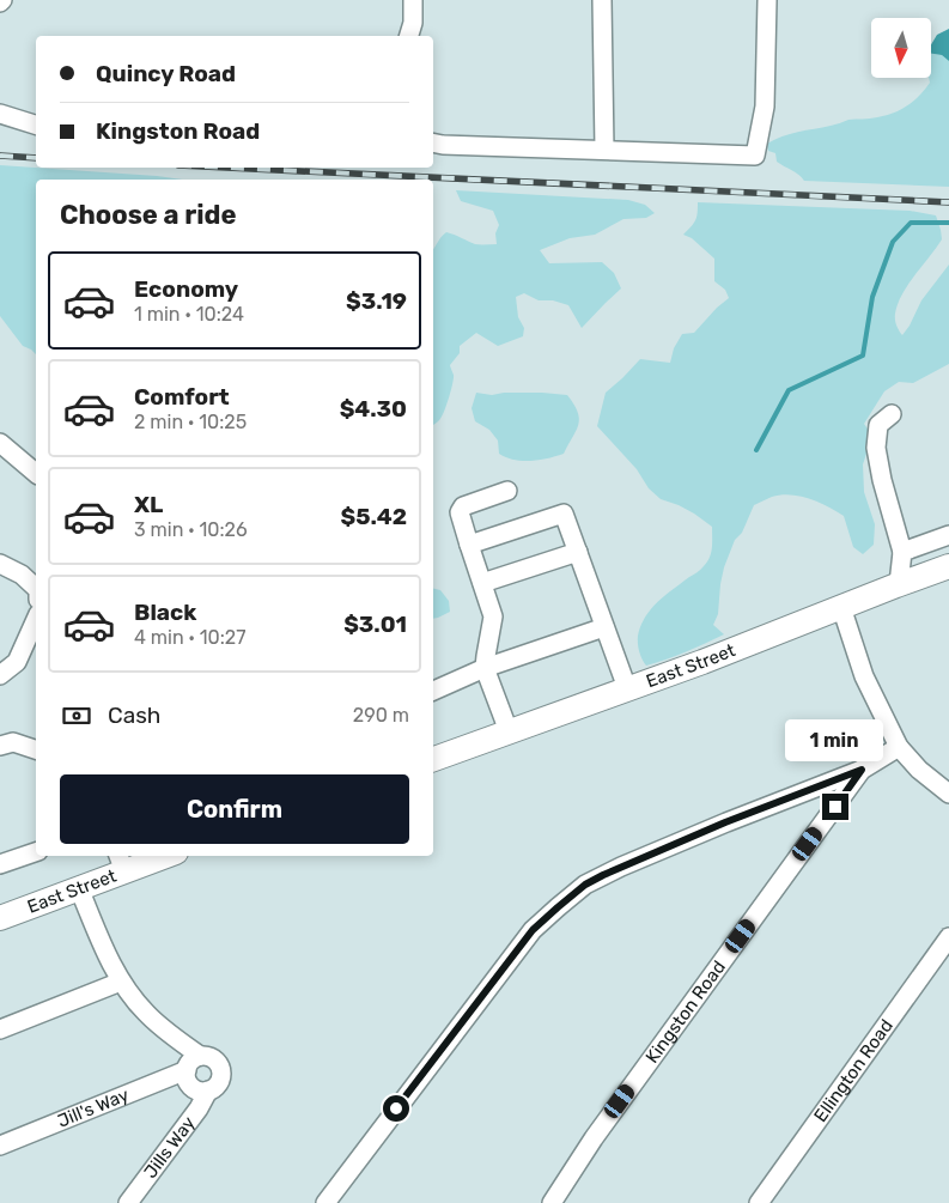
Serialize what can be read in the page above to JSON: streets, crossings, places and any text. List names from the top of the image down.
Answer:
{
  "streets": {
    "main road": ["East Street"],
    "street": [
      "Kingston Road",
      "Ellington Road",
      "Jill's Way",
      "Jills Way"
    ]
  },
  "crossings": [
    ["East Street", "Jills Way"],
    ["Jill's Way", "Jills Way"]
  ],
  "north": "bottom",
  "page": {
    "banner": ["Quincy Road", "Kingston Road"],
    "heading": "Choose a ride",
    "list": [
      {
        "name": "Economy",
        "note": "1 min · 10:24",
        "value": "$3.19"
      },
      {
        "name": "Comfort",
        "note": "2 min · 10:25",
        "value": "$4.30"
      },
      {
        "name": "XL",
        "note": "3 min · 10:26",
        "value": "$5.42"
      },
      {
        "name": "Black",
        "note": "4 min · 10:27",
        "value": "$3.01"
      }
    ],
    "pay": ["Cash", "290 m"],
    "bubble": "1 min",
    "buttons": "Confirm"
  }
}
